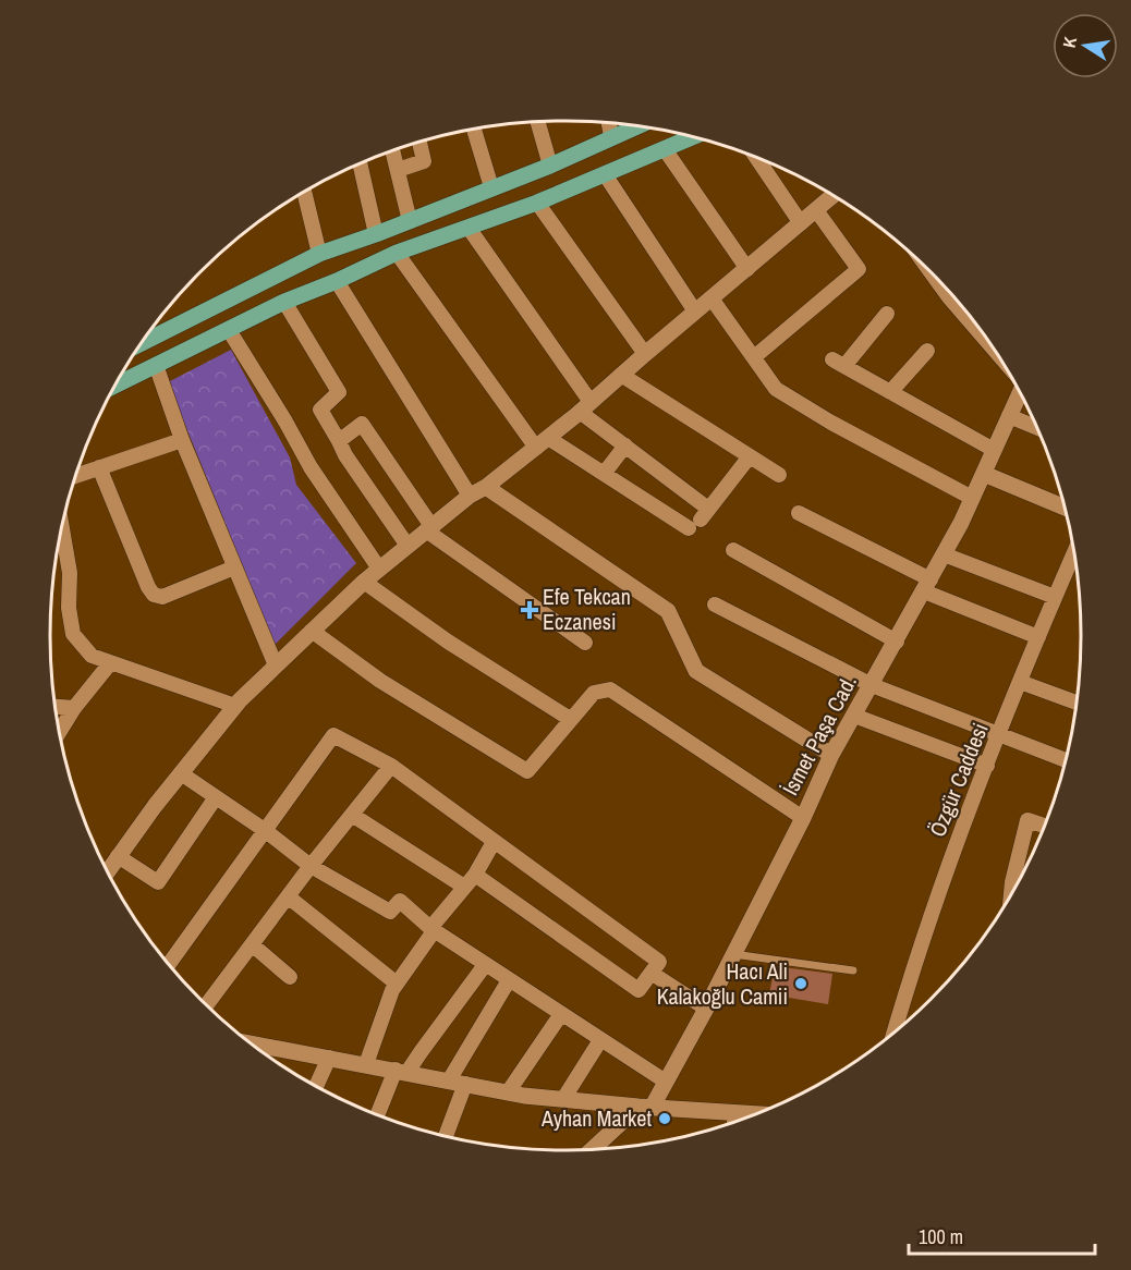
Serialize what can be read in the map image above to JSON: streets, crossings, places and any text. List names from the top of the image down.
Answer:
{
  "streets": {
    "main road": ["İsmet Paşa Cad."],
    "street": ["Özgür Caddesi"]
  },
  "places": {
    "health": ["Efe Tekcan Eczanesi"],
    "other": ["Hacı Ali Kalakoğlu Camii", "Ayhan Market"]
  },
  "scale_bar": "100 m",
  "north": "left"
}
